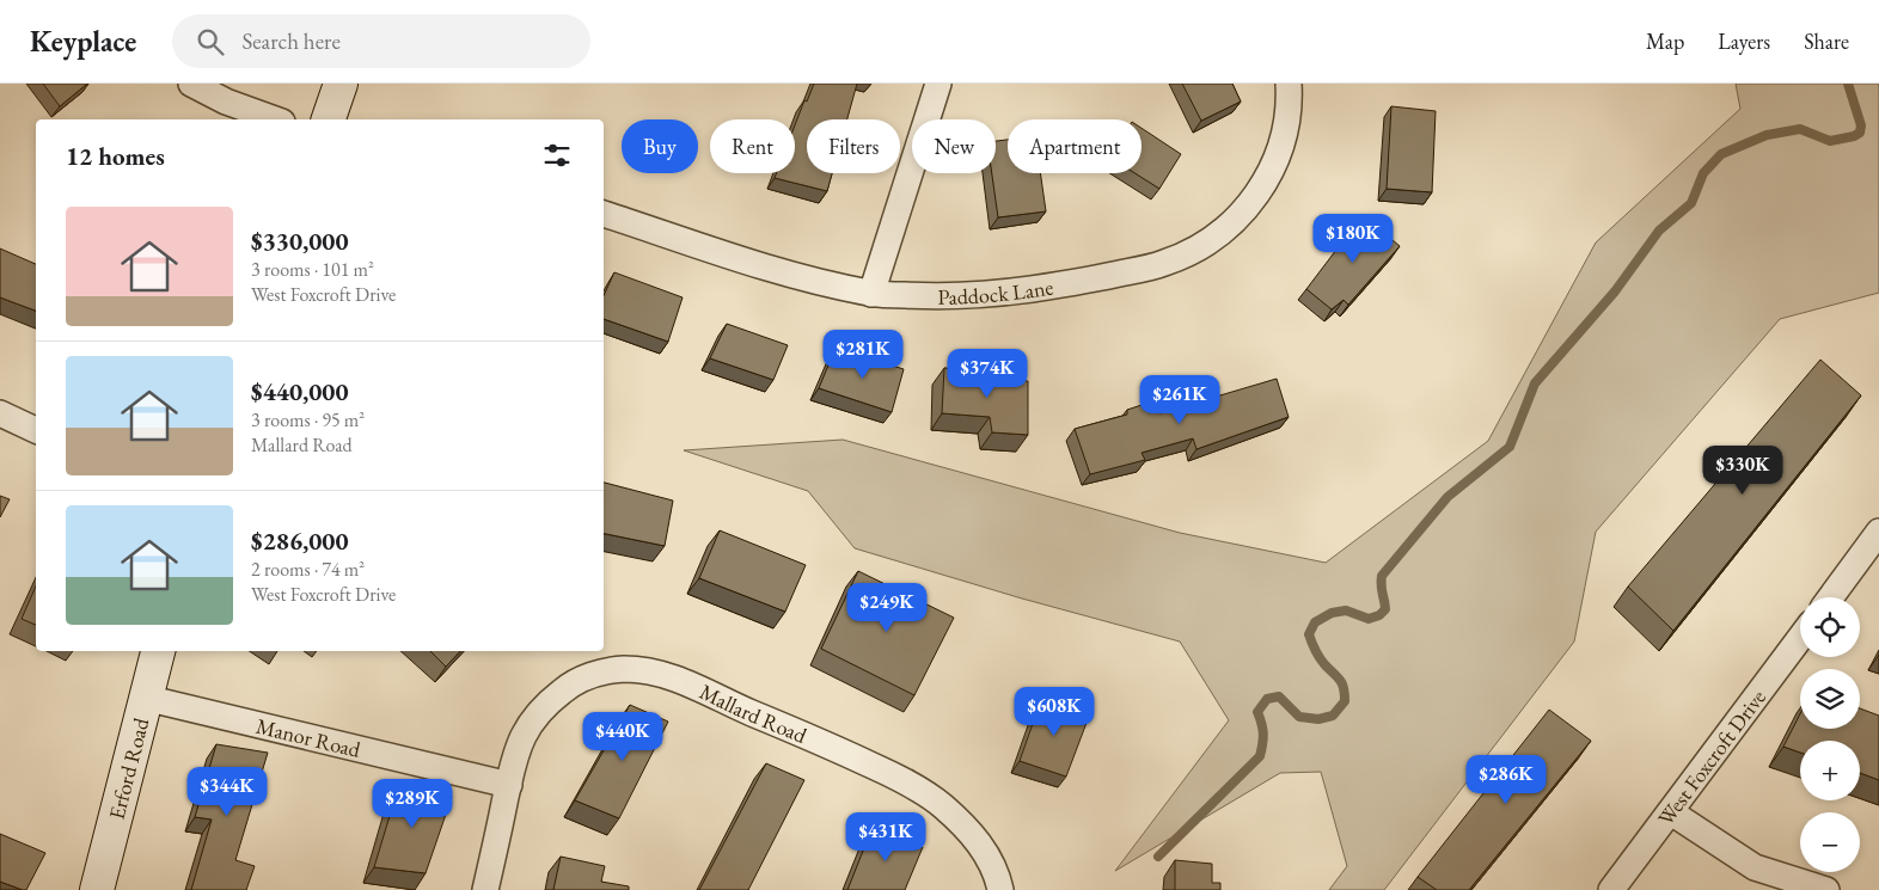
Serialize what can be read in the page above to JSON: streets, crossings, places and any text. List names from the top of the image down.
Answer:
{
  "streets": {
    "street": [
      "Paddock Lane",
      "Mallard Road",
      "Manor Road",
      "West Foxcroft Drive",
      "Erford Road"
    ]
  },
  "crossings": [
    ["Mallard Road", "Manor Road"],
    ["Manor Road", "Erford Road"]
  ],
  "page": {
    "header": "Keyplace",
    "search": "Search here",
    "nav": ["Map", "Layers", "Share"],
    "chip": [
      "Buy",
      "Rent",
      "Filters",
      "New",
      "Apartment"
    ],
    "heading": "12 homes",
    "list": [
      {
        "name": "$330,000",
        "note": "3 rooms · 101 m² · West Foxcroft Drive"
      },
      {
        "name": "$440,000",
        "note": "3 rooms · 95 m² · Mallard Road"
      },
      {
        "name": "$286,000",
        "note": "2 rooms · 74 m² · West Foxcroft Drive"
      }
    ],
    "price": [
      "$180K",
      "$281K",
      "$374K",
      "$261K",
      "$330K",
      "$249K",
      "$608K",
      "$440K",
      "$286K",
      "$344K",
      "$289K",
      "$431K"
    ],
    "map_buttons": ["+", "−"]
  }
}
